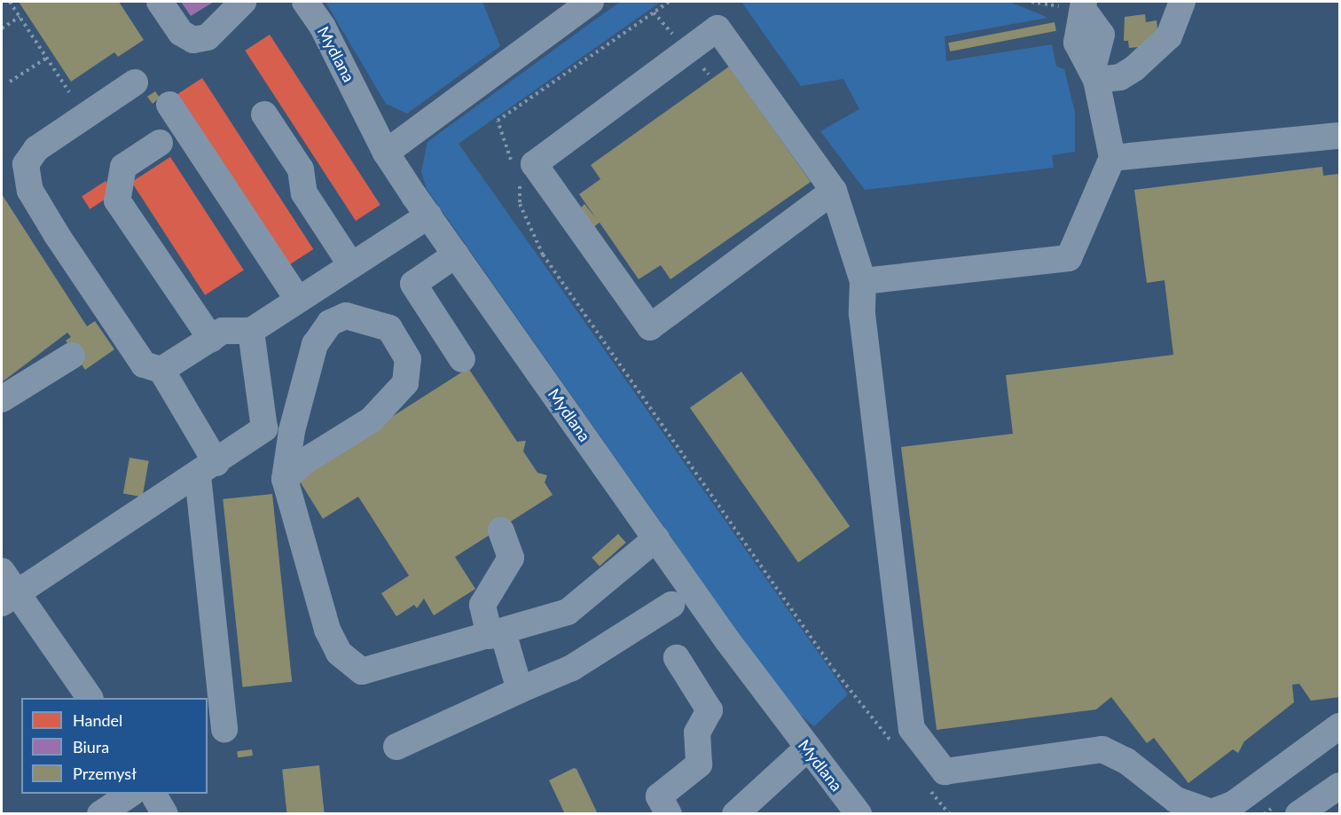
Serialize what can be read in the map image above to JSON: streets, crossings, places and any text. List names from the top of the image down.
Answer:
{
  "streets": {
    "street": ["Mydlana"]
  },
  "legend": ["Handel", "Biura", "Przemysł"]
}
